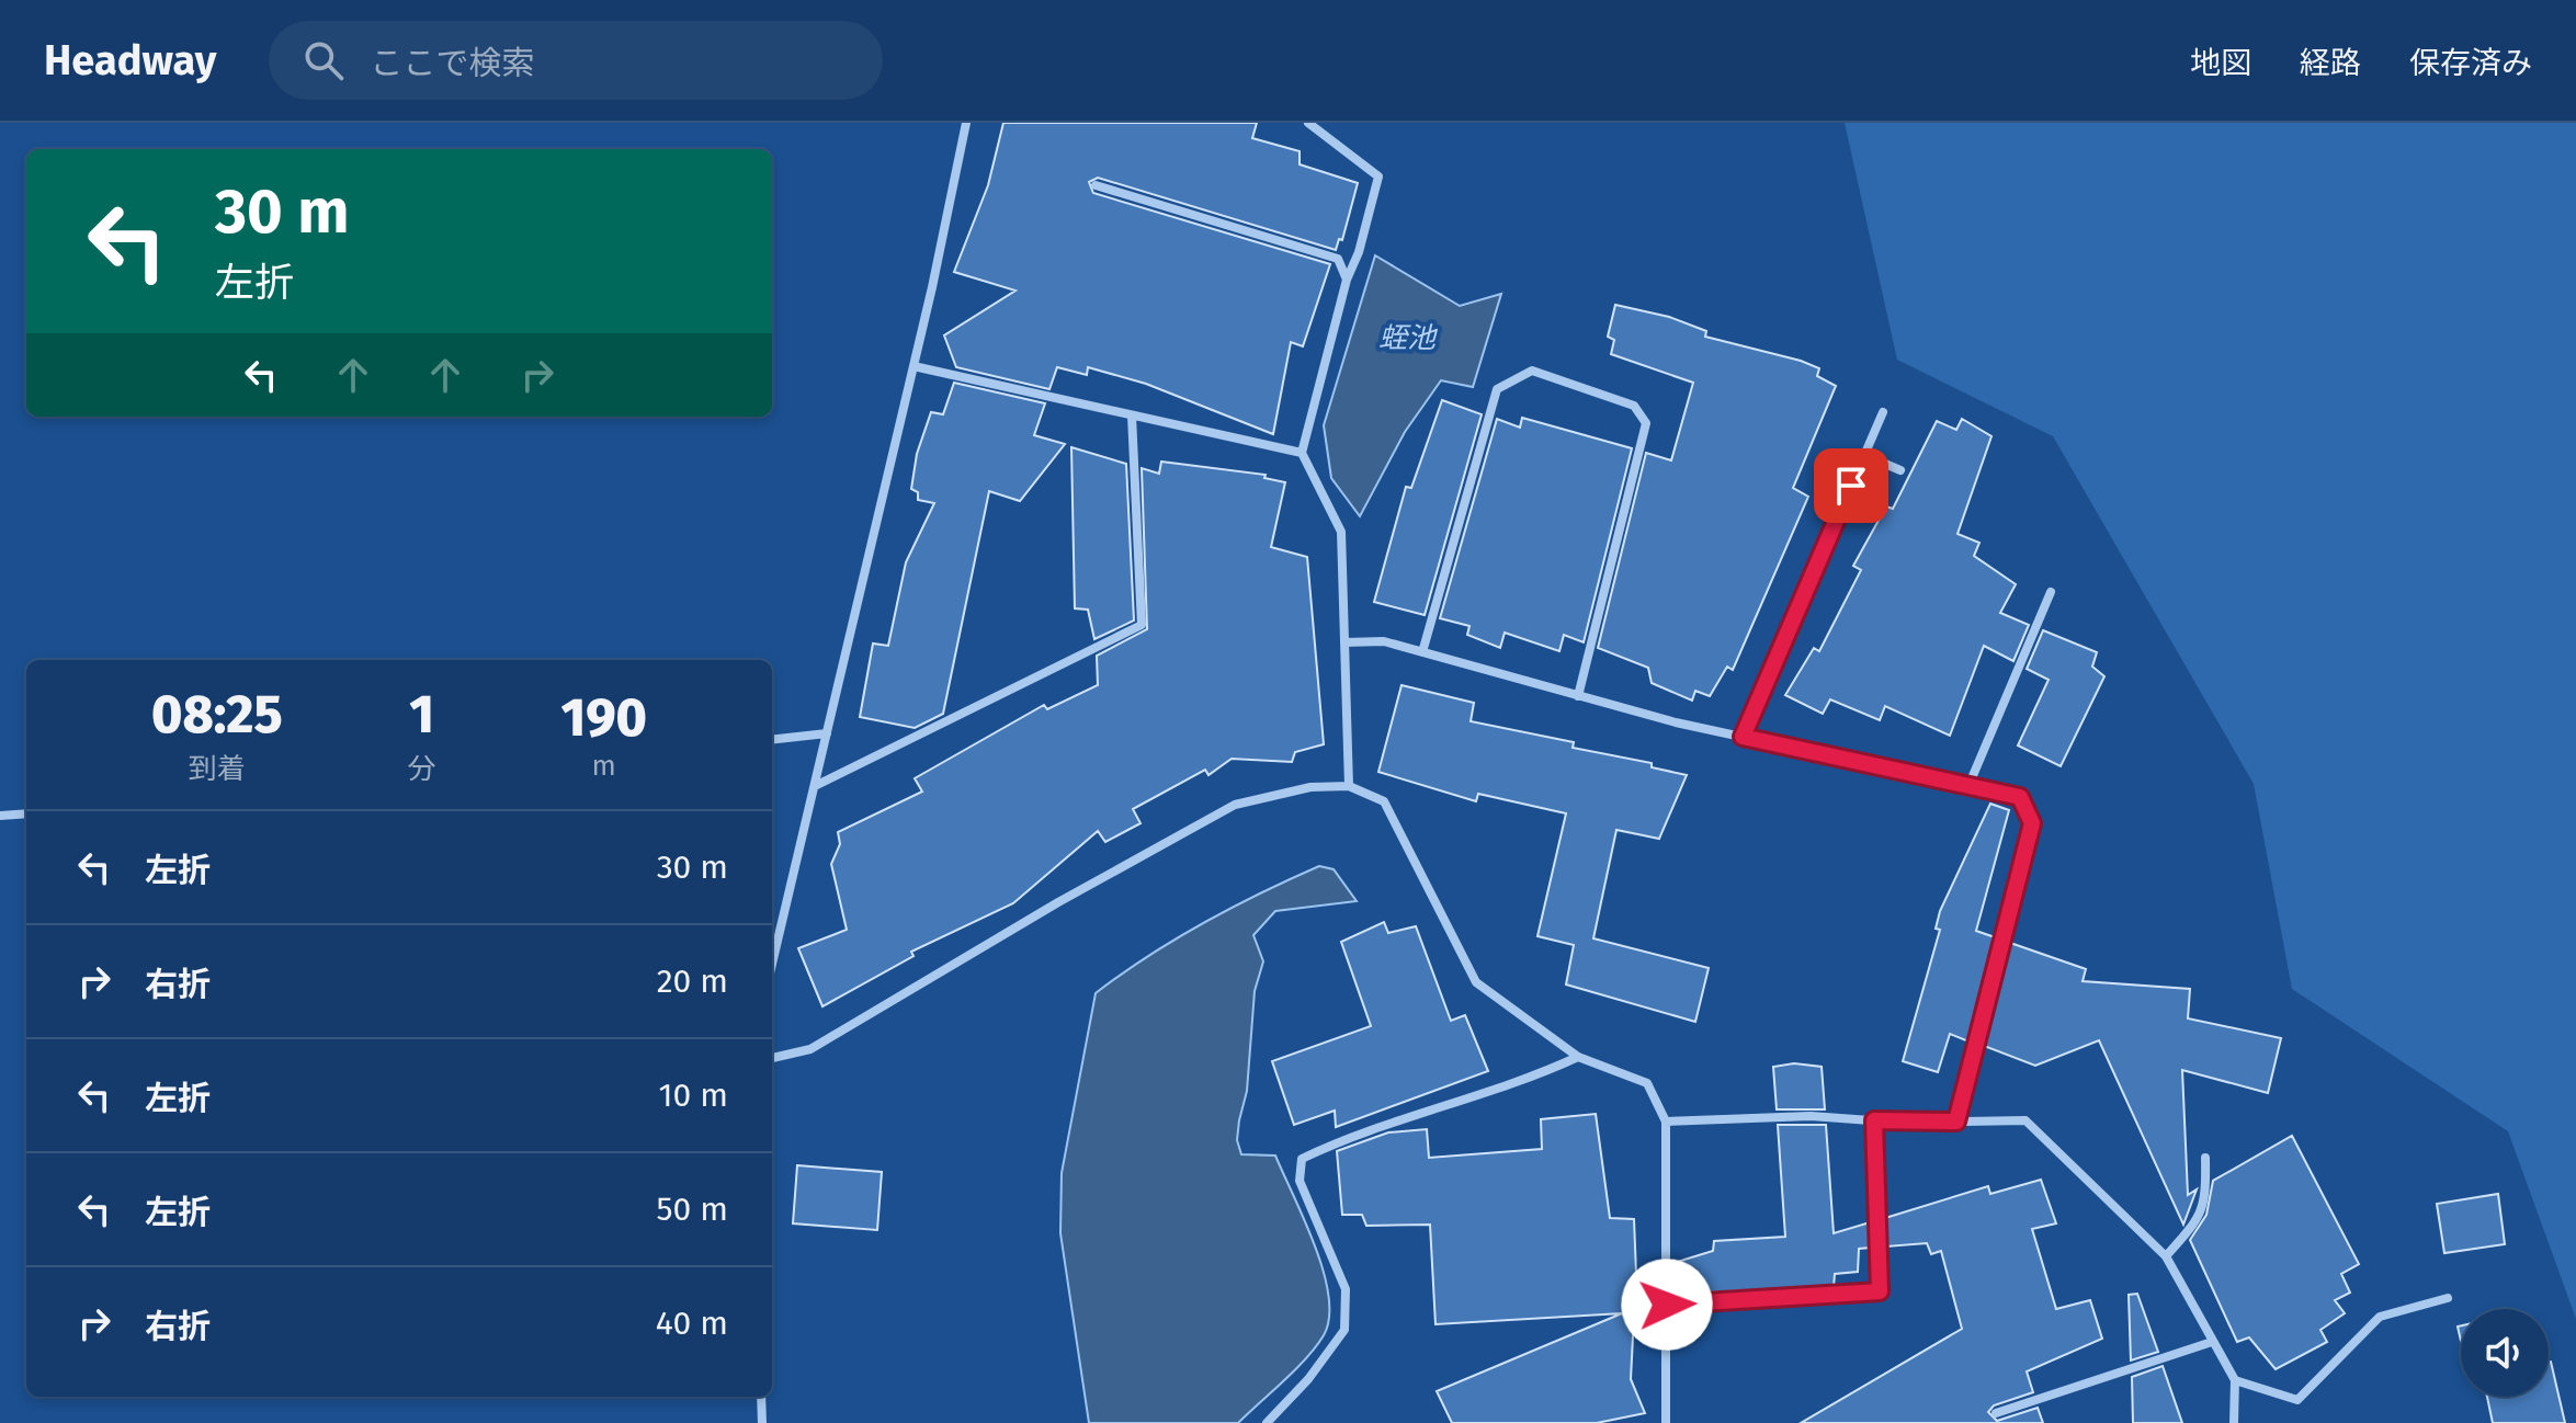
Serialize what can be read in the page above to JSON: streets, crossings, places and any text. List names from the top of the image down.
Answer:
{
  "water": ["蛭池"],
  "page": {
    "header": "Headway",
    "search": "ここで検索",
    "nav": ["地図", "経路", "保存済み"],
    "turn": ["30 m", "左折"],
    "eta": [
      "08:25",
      "到着",
      "1",
      "分",
      "190",
      "m"
    ],
    "list": [
      {
        "name": "左折",
        "value": "30 m"
      },
      {
        "name": "右折",
        "value": "20 m"
      },
      {
        "name": "左折",
        "value": "10 m"
      },
      {
        "name": "左折",
        "value": "50 m"
      },
      {
        "name": "右折",
        "value": "40 m"
      }
    ]
  }
}
